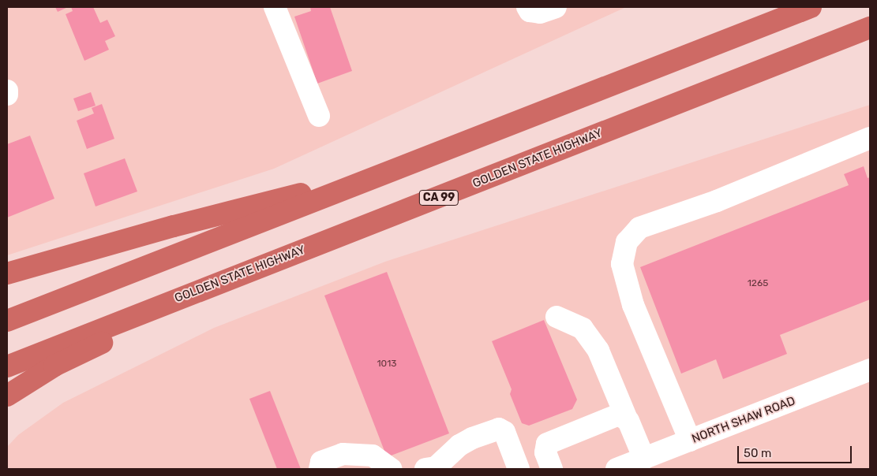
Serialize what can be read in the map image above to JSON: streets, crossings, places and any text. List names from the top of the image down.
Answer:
{
  "streets": {
    "highway": ["GOLDEN STATE HIGHWAY", "CA 99"],
    "street": ["NORTH SHAW ROAD"]
  },
  "house_numbers": ["1265", "1013"],
  "scale_bar": "50 m"
}
